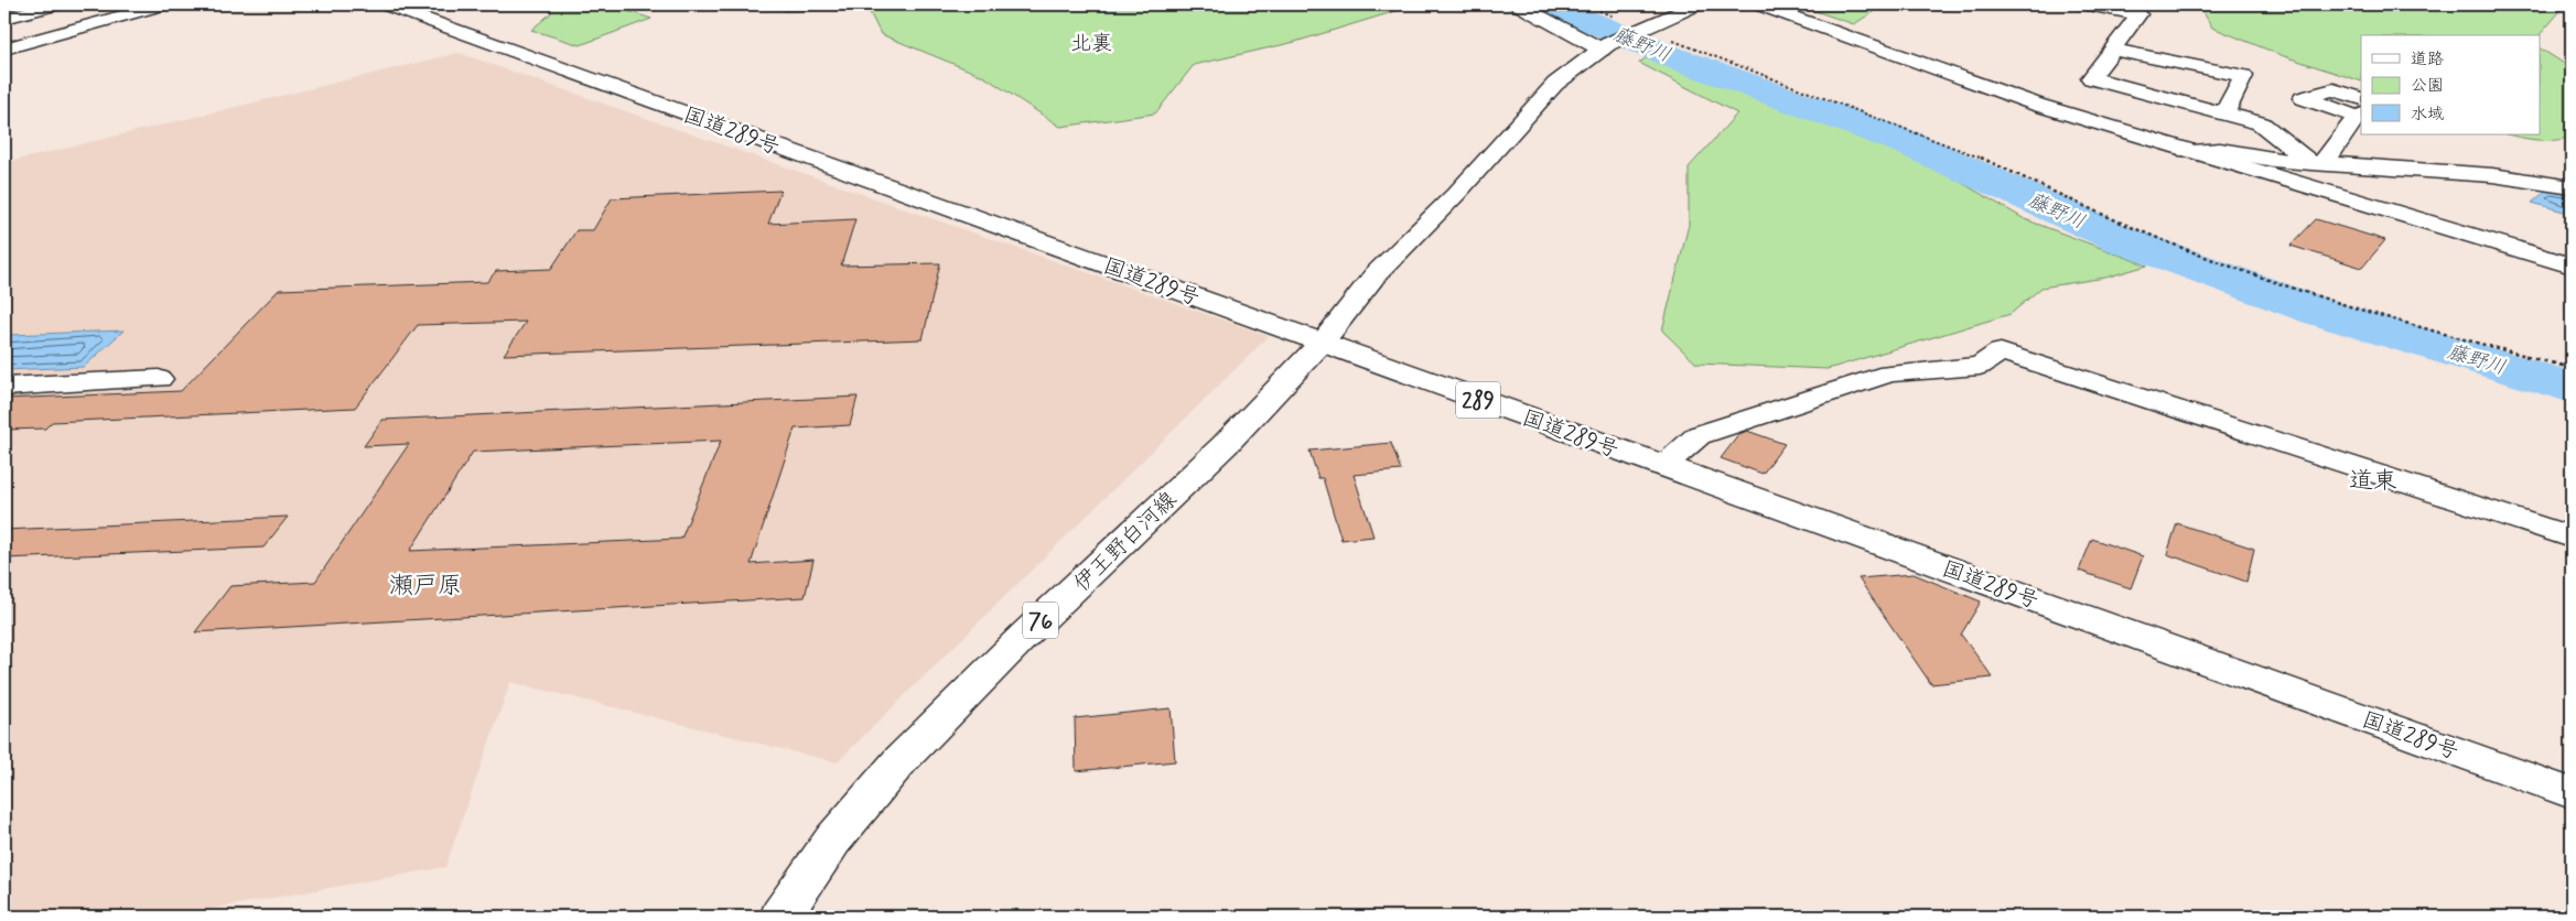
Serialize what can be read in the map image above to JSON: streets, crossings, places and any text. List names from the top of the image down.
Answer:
{
  "streets": {
    "main road": [
      "国道289号",
      "289",
      "伊王野白河線",
      "76"
    ]
  },
  "crossings": [
    ["国道289号", "伊王野白河線"]
  ],
  "districts": ["北裏", "道東", "瀬戸原"],
  "water": ["藤野川"],
  "legend": ["道路", "公園", "水域"]
}
